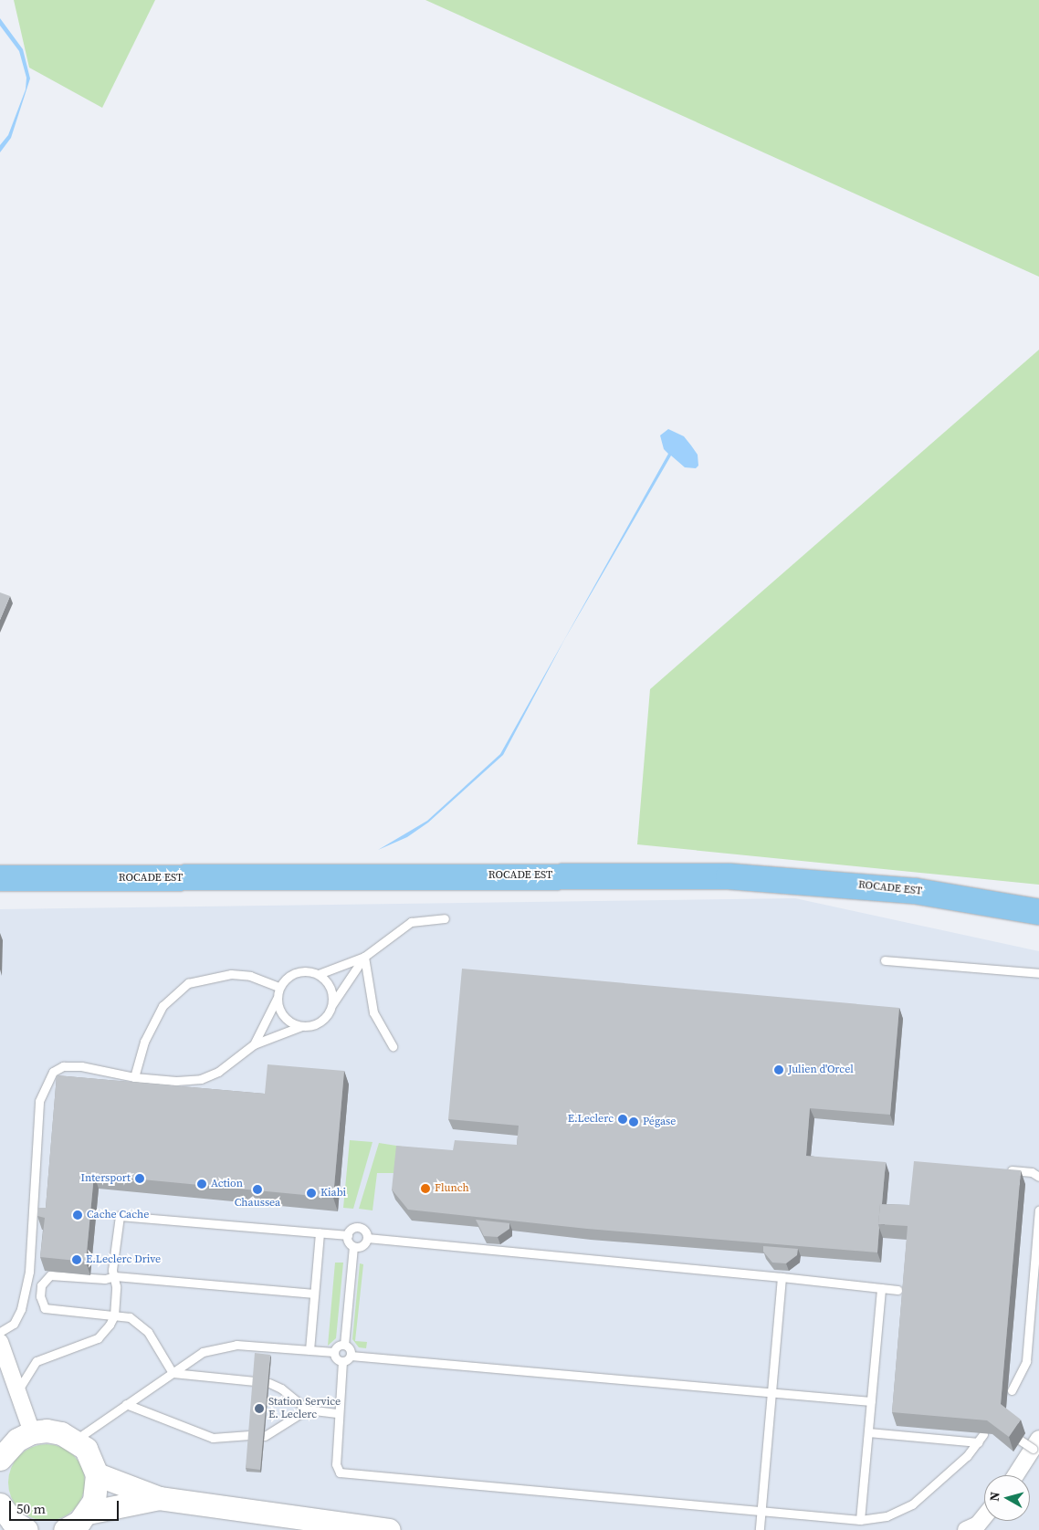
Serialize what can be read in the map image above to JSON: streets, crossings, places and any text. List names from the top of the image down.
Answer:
{
  "streets": {
    "main road": ["ROCADE EST"]
  },
  "places": [
    "Julien d'Orcel",
    "E.Leclerc",
    "Pégase",
    "Intersport",
    "Action",
    "Flunch",
    "Chaussea",
    "Kiabi",
    "Cache Cache",
    "E.Leclerc Drive",
    "Station Service E. Leclerc"
  ],
  "scale_bar": "50 m",
  "north": "left"
}
